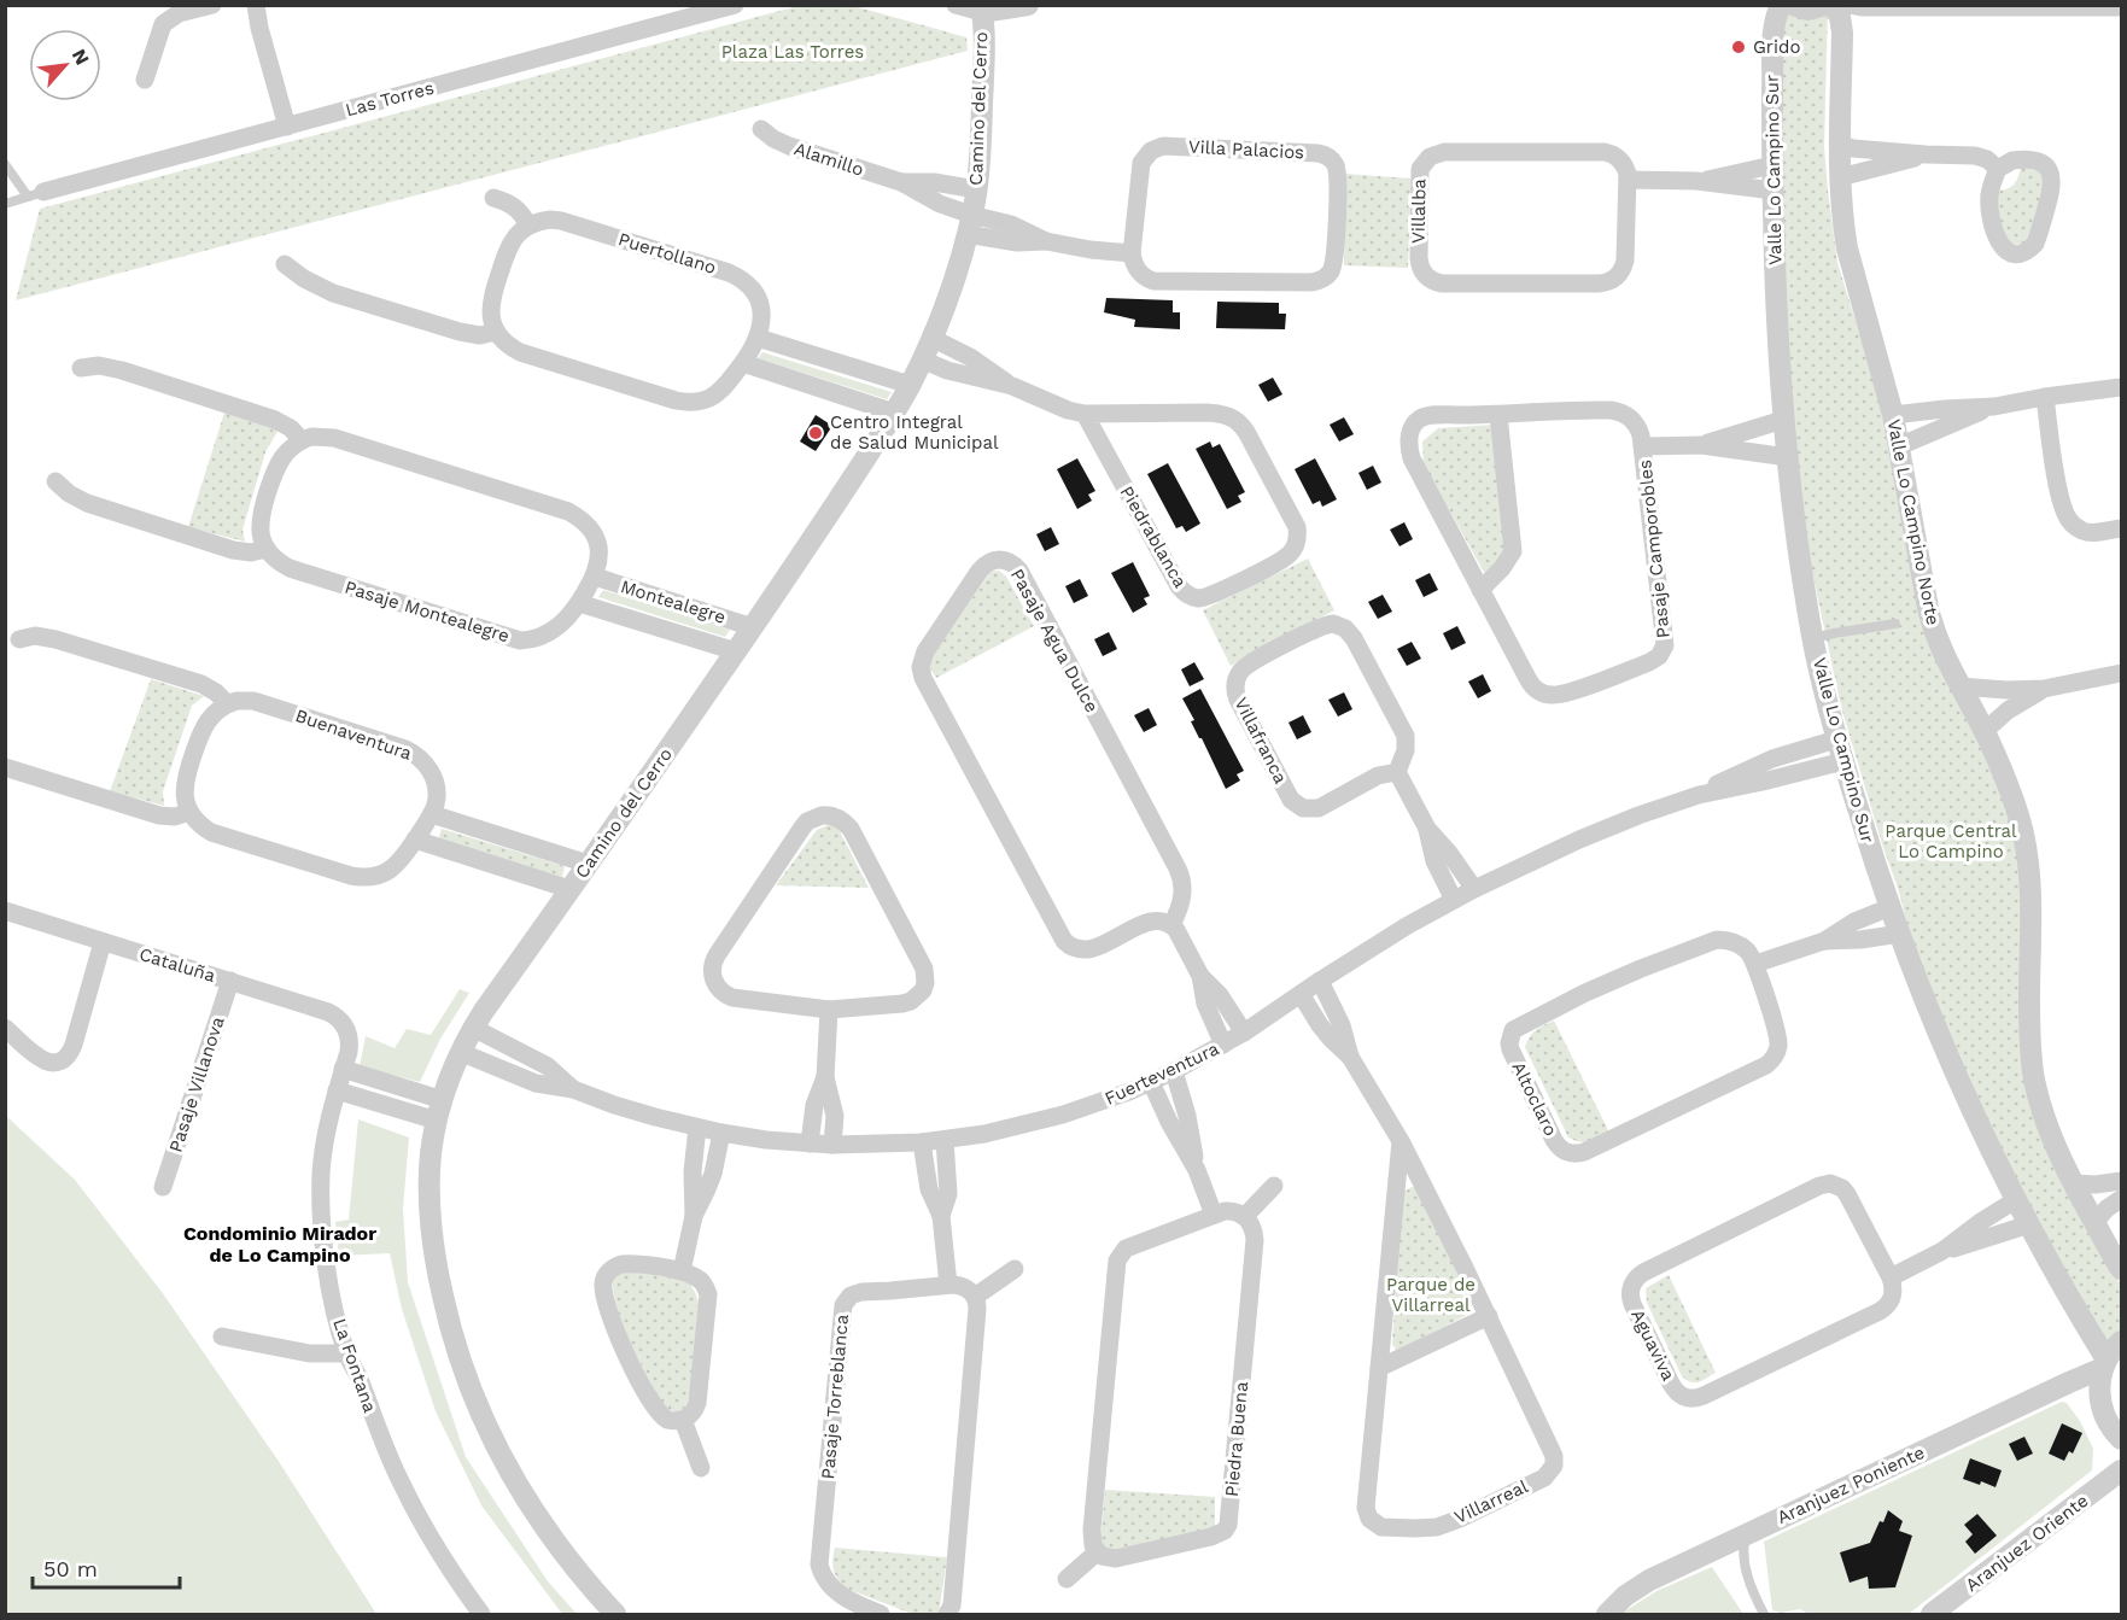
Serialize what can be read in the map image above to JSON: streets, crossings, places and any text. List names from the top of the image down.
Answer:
{
  "streets": {
    "street": [
      "Las Torres",
      "Camino del Cerro",
      "Villa Palacios",
      "Alamillo",
      "Valle Lo Campino Sur",
      "Villalba",
      "Puertollano",
      "Valle Lo Campino Norte",
      "Piedrablanca",
      "Pasaje Camporobles",
      "Montealegre",
      "Pasaje Montealegre",
      "Pasaje Agua Dulce",
      "Buenaventura",
      "Villafranca",
      "Cataluña",
      "Fuerteventura",
      "Pasaje Villanova",
      "Altoclaro",
      "Aguaviva",
      "La Fontana",
      "Pasaje Torreblanca",
      "Piedra Buena",
      "Aranjuez Poniente",
      "Villarreal",
      "Aranjuez Oriente"
    ]
  },
  "crossings": [
    ["Camino del Cerro", "Alamillo"],
    ["Camino del Cerro", "Piedrablanca"],
    ["Camino del Cerro", "Montealegre"],
    ["Camino del Cerro", "Fuerteventura"],
    ["Valle Lo Campino Sur", "Fuerteventura"],
    ["Valle Lo Campino Sur", "Aranjuez Poniente"],
    ["Montealegre", "Pasaje Montealegre"],
    ["Cataluña", "Pasaje Villanova"],
    ["Cataluña", "La Fontana"],
    ["Fuerteventura", "Villarreal"]
  ],
  "districts": ["Condominio Mirador de Lo Campino"],
  "parks": ["Plaza Las Torres", "Parque Central Lo Campino", "Parque de Villarreal"],
  "places": ["Grido", "Centro Integral de Salud Municipal"],
  "scale_bar": "50 m",
  "north": "top right"
}
